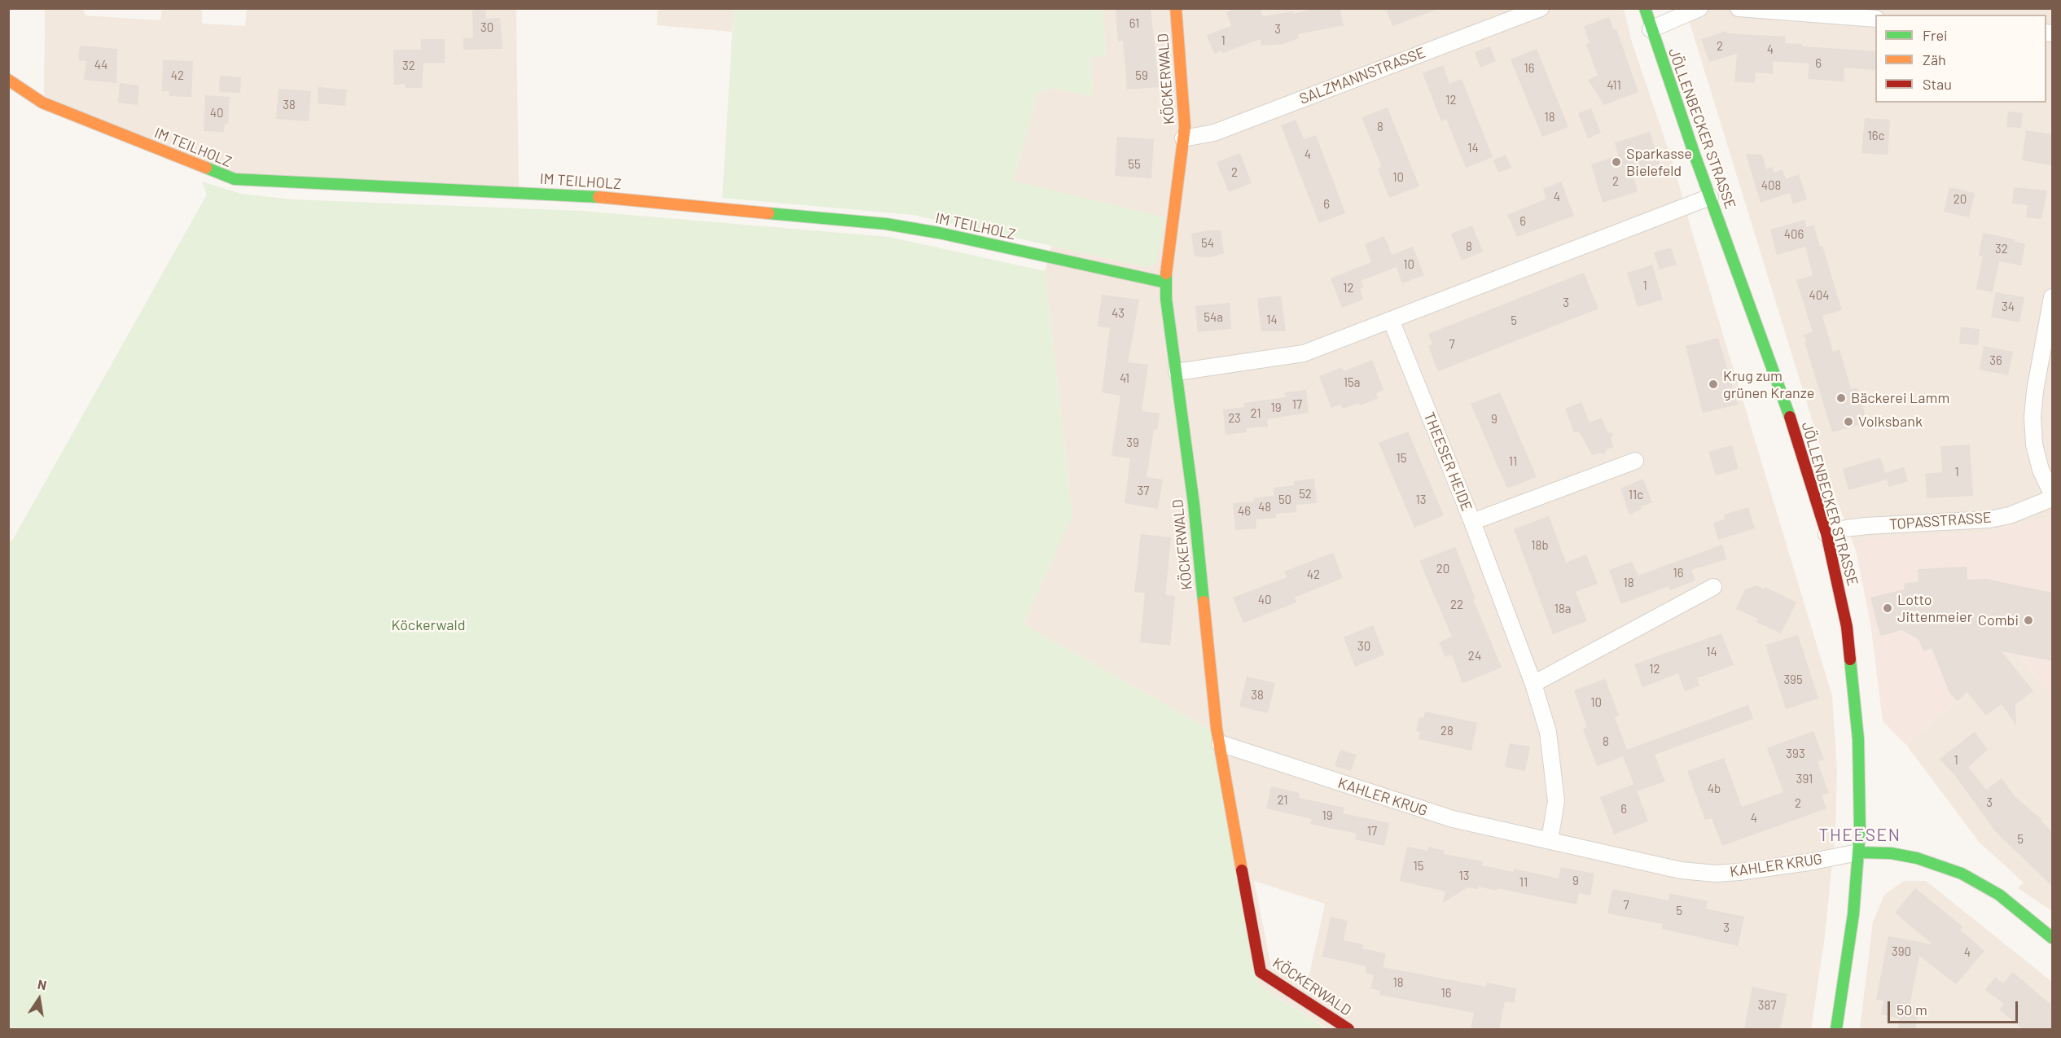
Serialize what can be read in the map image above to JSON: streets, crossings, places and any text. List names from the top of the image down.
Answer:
{
  "streets": {
    "street": [
      "SALZMANNSTRASSE",
      "KÖCKERWALD",
      "JÖLLENBECKER STRASSE",
      "IM TEILHOLZ",
      "THEESER HEIDE",
      "TOPASSTRASSE",
      "KAHLER KRUG"
    ]
  },
  "crossings": [
    ["SALZMANNSTRASSE", "KÖCKERWALD"],
    ["KÖCKERWALD", "IM TEILHOLZ"],
    ["KÖCKERWALD", "KAHLER KRUG"],
    ["JÖLLENBECKER STRASSE", "TOPASSTRASSE"],
    ["JÖLLENBECKER STRASSE", "KAHLER KRUG"]
  ],
  "districts": ["THEESEN"],
  "parks": ["Köckerwald"],
  "places": [
    "Sparkasse Bielefeld",
    "Krug zum grünen Kranze",
    "Bäckerei Lamm",
    "Volksbank",
    "Lotto Jittenmeier",
    "Combi"
  ],
  "house_numbers": [
    "61",
    "30",
    "3",
    "1",
    "2",
    "4",
    "6",
    "44",
    "32",
    "16",
    "42",
    "59",
    "411",
    "12",
    "38",
    "40",
    "18",
    "8",
    "16c",
    "14",
    "4",
    "55",
    "2",
    "10",
    "2",
    "408",
    "4",
    "20",
    "6",
    "6",
    "406",
    "54",
    "8",
    "32",
    "10",
    "1",
    "12",
    "404",
    "3",
    "34",
    "43",
    "54a",
    "14",
    "5",
    "7",
    "36",
    "41",
    "15a",
    "17",
    "19",
    "21",
    "23",
    "9",
    "39",
    "15",
    "11",
    "1",
    "37",
    "52",
    "11c",
    "50",
    "13",
    "48",
    "46",
    "18b",
    "20",
    "16",
    "42",
    "18",
    "40",
    "22",
    "18a",
    "30",
    "14",
    "24",
    "12",
    "395",
    "38",
    "10",
    "28",
    "8",
    "393",
    "1",
    "391",
    "4b",
    "21",
    "3",
    "2",
    "6",
    "19",
    "4",
    "17",
    "5",
    "15",
    "13",
    "9",
    "11",
    "7",
    "5",
    "3",
    "390",
    "4",
    "18",
    "16",
    "387"
  ],
  "legend": ["Frei", "Zäh", "Stau"],
  "scale_bar": "50 m",
  "north": "top"
}
